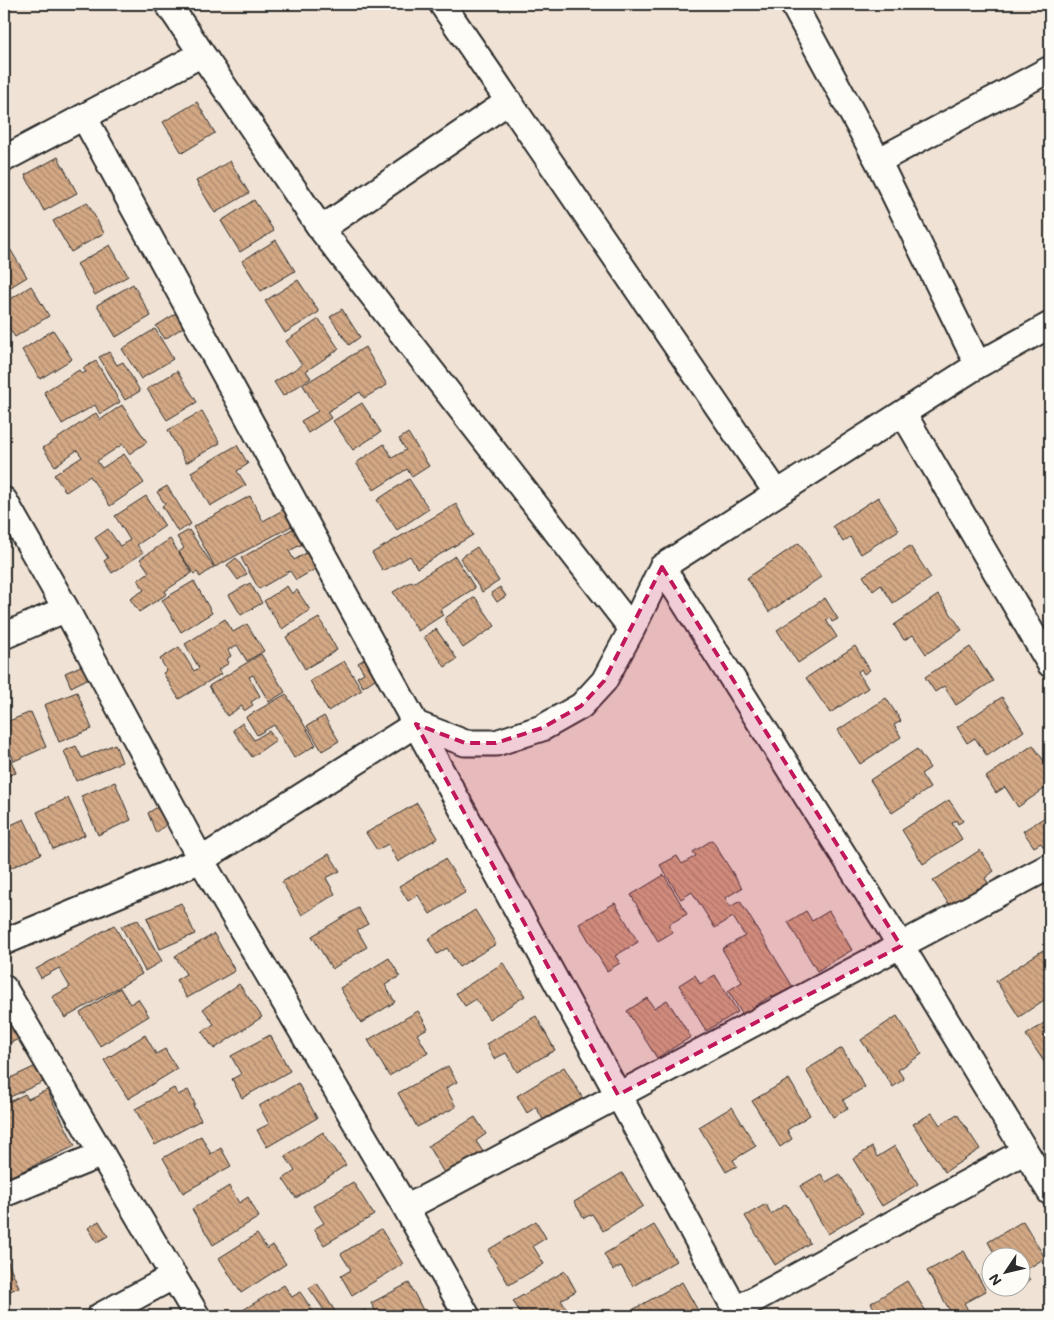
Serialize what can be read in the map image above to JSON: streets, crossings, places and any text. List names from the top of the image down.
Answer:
{
  "north": "bottom left"
}
